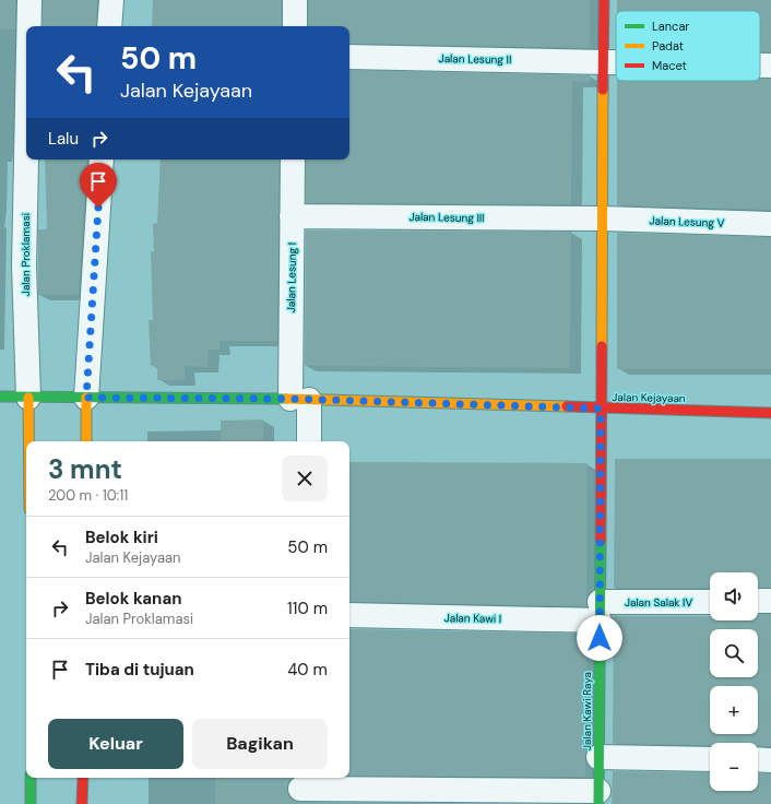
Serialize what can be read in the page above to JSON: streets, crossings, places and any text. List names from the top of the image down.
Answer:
{
  "streets": {
    "street": [
      "Jalan Lesung II",
      "Jalan Lesung III",
      "Jalan Lesung V",
      "Jalan Proklamasi",
      "Jalan Lesung I",
      "Jalan Kejayaan",
      "Jalan Salak IV",
      "Jalan Kawi I",
      "Jalan Kawi Raya"
    ]
  },
  "crossings": [
    ["Jalan Lesung II", "Jalan Kawi Raya"],
    ["Jalan Lesung III", "Jalan Lesung V"],
    ["Jalan Lesung III", "Jalan Lesung I"],
    ["Jalan Lesung III", "Jalan Kawi Raya"],
    ["Jalan Lesung V", "Jalan Kawi Raya"],
    ["Jalan Proklamasi", "Jalan Kejayaan"],
    ["Jalan Lesung I", "Jalan Kejayaan"],
    ["Jalan Kejayaan", "Jalan Kawi Raya"],
    ["Jalan Salak IV", "Jalan Kawi I"],
    ["Jalan Salak IV", "Jalan Kawi Raya"],
    ["Jalan Kawi I", "Jalan Kawi Raya"]
  ],
  "legend": ["Lancar", "Padat", "Macet"],
  "page": {
    "turn": ["50 m", "Jalan Kejayaan"],
    "then": "Lalu",
    "heading": ["3 mnt", "200 m · 10:11"],
    "list": [
      {
        "name": "Belok kiri",
        "note": "Jalan Kejayaan",
        "value": "50 m"
      },
      {
        "name": "Belok kanan",
        "note": "Jalan Proklamasi",
        "value": "110 m"
      },
      {
        "name": "Tiba di tujuan",
        "value": "40 m"
      }
    ],
    "map_buttons": ["+", "−"],
    "buttons": ["Keluar", "Bagikan"]
  }
}
